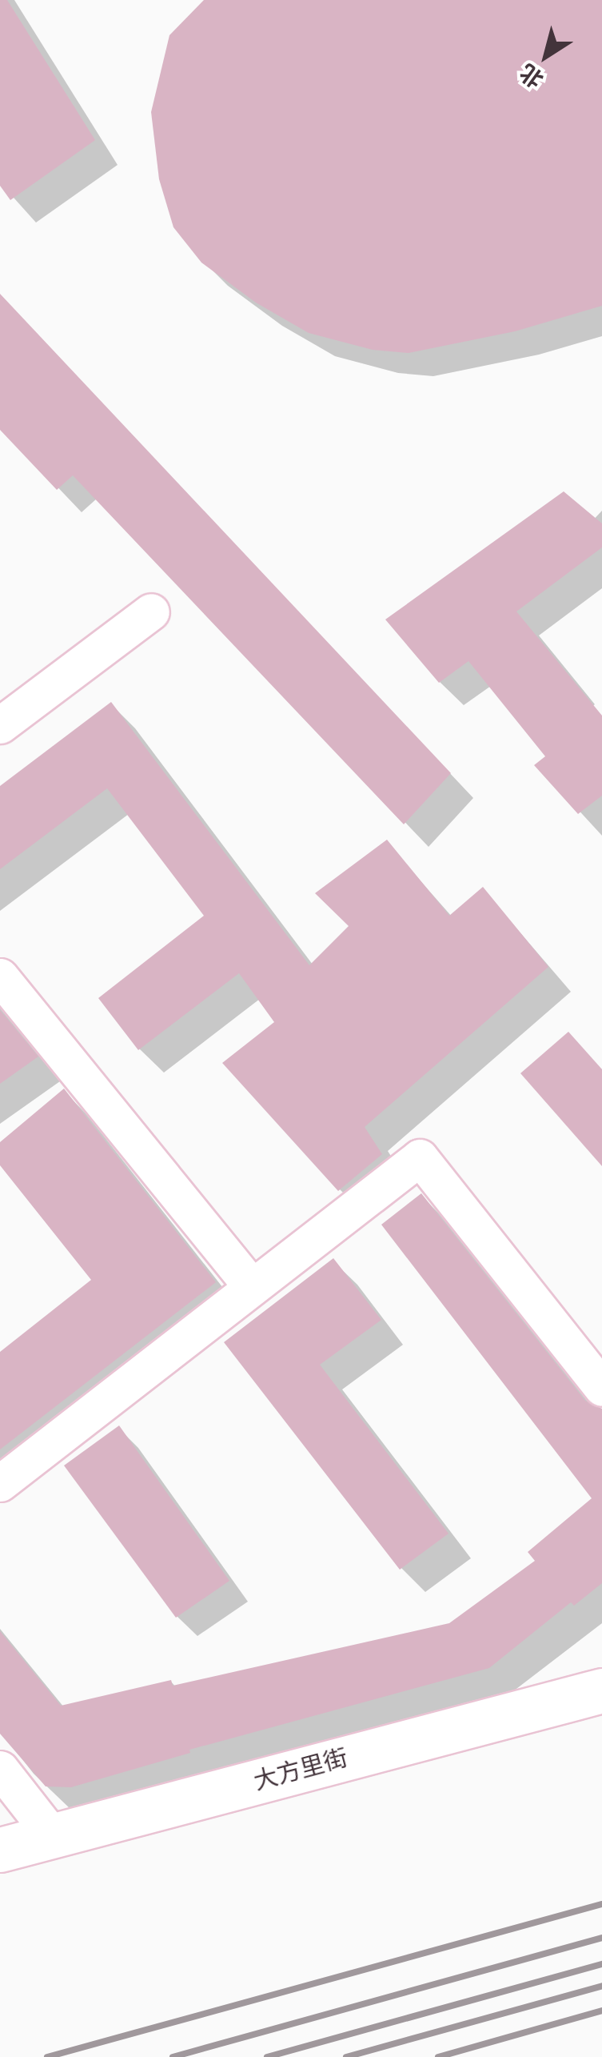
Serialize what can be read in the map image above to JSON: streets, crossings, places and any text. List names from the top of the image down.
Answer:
{
  "streets": {
    "main road": ["大方里街"]
  },
  "north": "bottom left"
}
